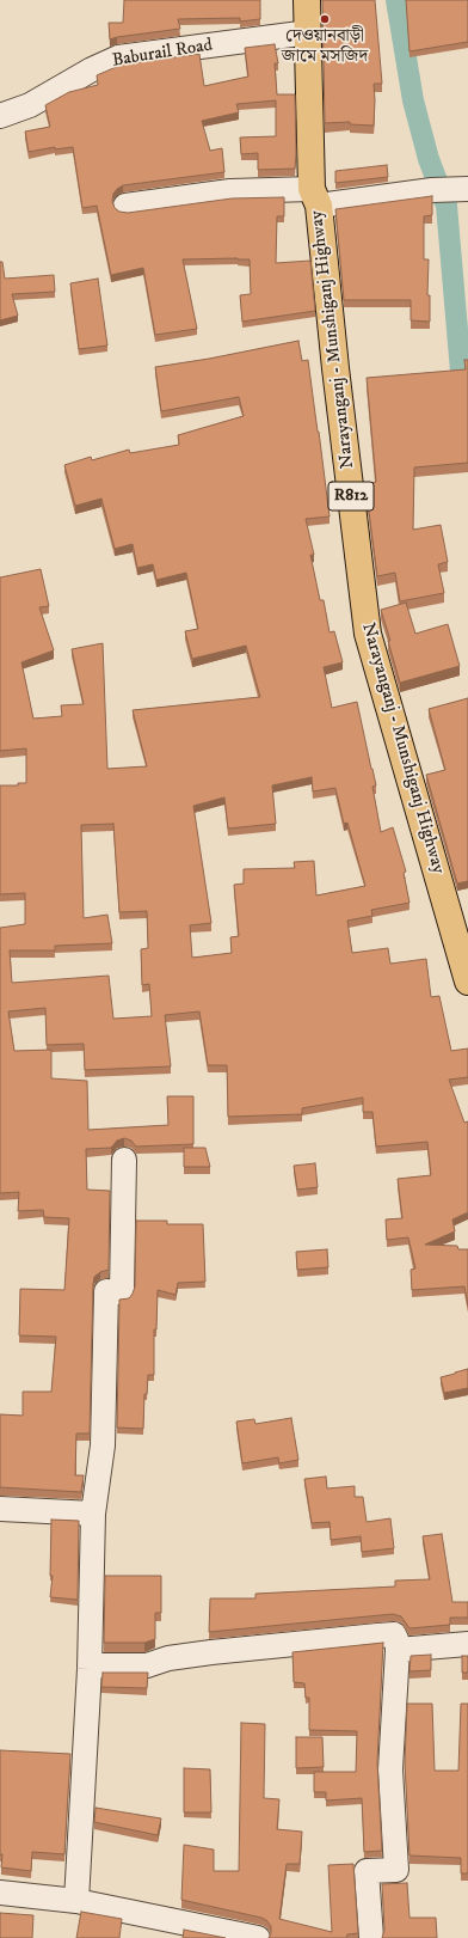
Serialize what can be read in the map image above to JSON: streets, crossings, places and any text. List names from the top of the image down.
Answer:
{
  "streets": {
    "main road": ["Narayanganj - Munshiganj Highway", "R812"],
    "street": ["Baburail Road"]
  },
  "crossings": [
    ["Baburail Road", "Narayanganj - Munshiganj Highway"]
  ],
  "places": ["দেওয়ানবাড়ী জামে মসজিদ"]
}
